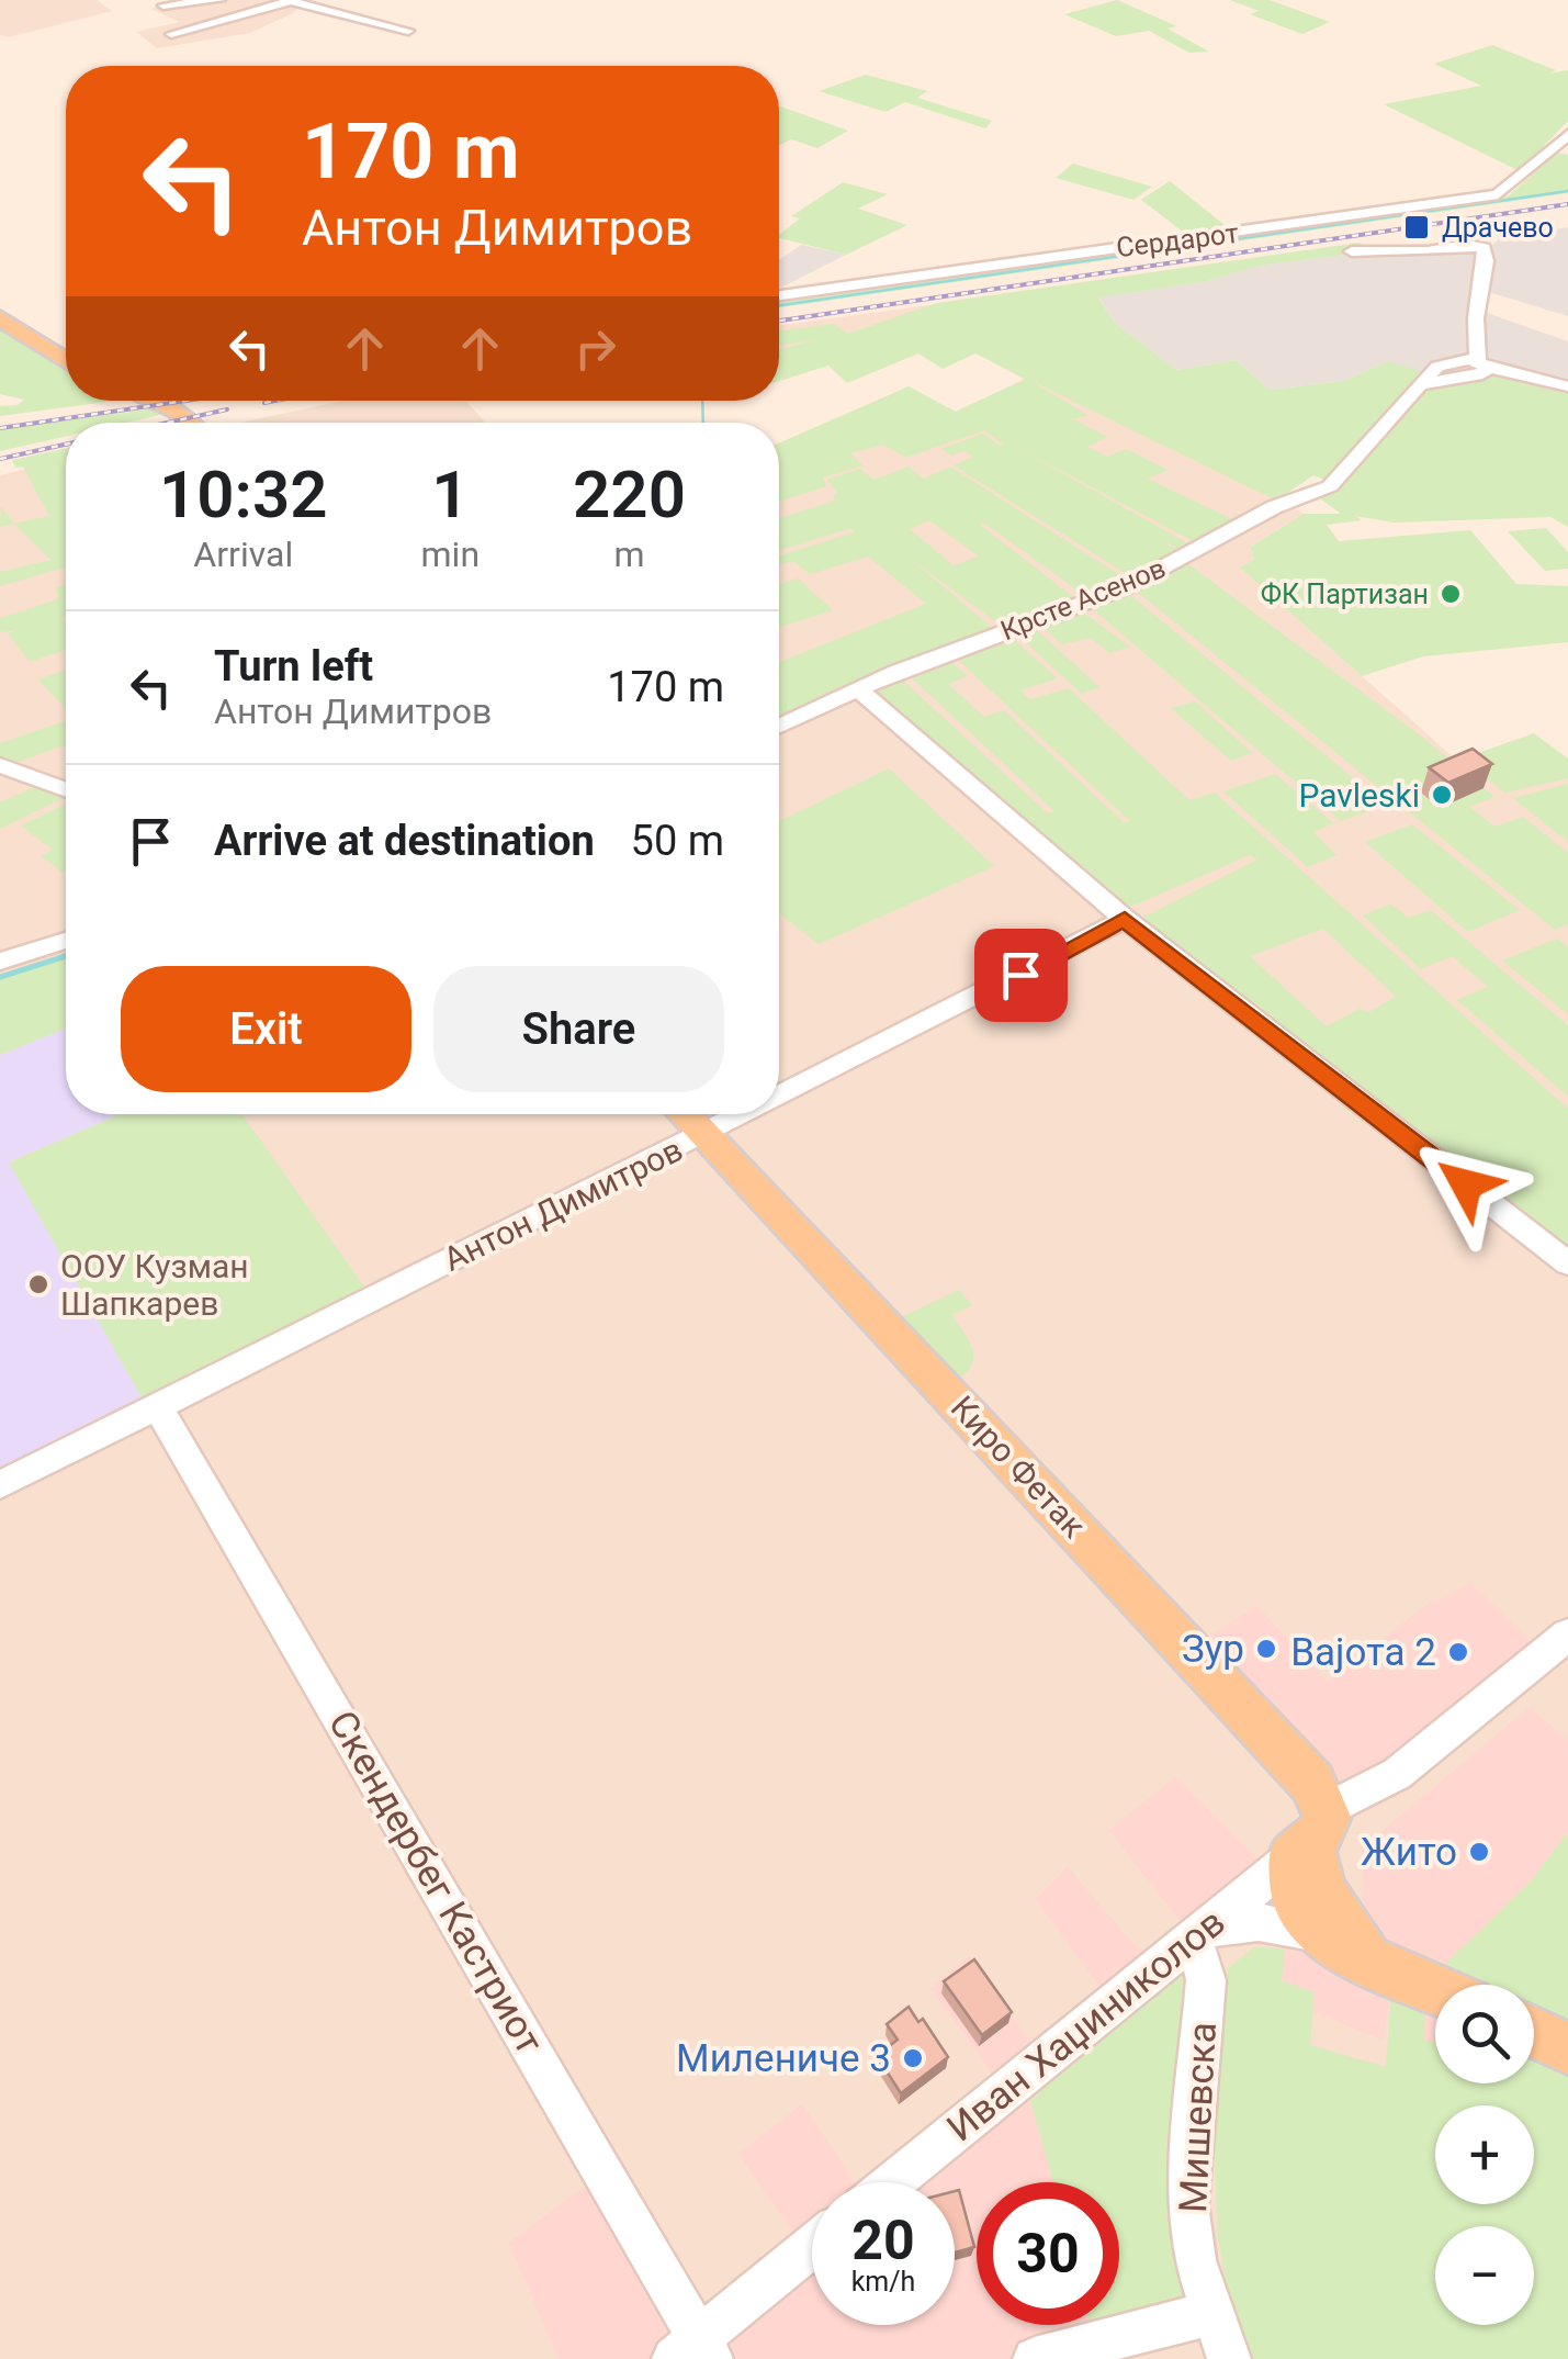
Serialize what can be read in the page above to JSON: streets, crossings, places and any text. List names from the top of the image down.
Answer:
{
  "streets": {
    "main road": ["Киро Фетак"],
    "street": [
      "Сердарот",
      "Крсте Асенов",
      "Антон Димитров",
      "Скендербег Кастриот",
      "Иван Хаџиниколов",
      "Мишевска"
    ]
  },
  "crossings": [
    ["Антон Димитров", "Киро Фетак"],
    ["Антон Димитров", "Скендербег Кастриот"],
    ["Киро Фетак", "Иван Хаџиниколов"],
    ["Иван Хаџиниколов", "Мишевска"]
  ],
  "places": {
    "transit": ["Драчево"],
    "other": [
      "ФК Партизан",
      "Pavleski",
      "ООУ Кузман Шапкарев",
      "Зур",
      "Вајота 2",
      "Жито",
      "Милениче 3"
    ]
  },
  "page": {
    "turn": ["170 m", "Антон Димитров"],
    "eta": [
      "10:32",
      "Arrival",
      "1",
      "min",
      "220",
      "m"
    ],
    "list": [
      {
        "name": "Turn left",
        "note": "Антон Димитров",
        "value": "170 m"
      },
      {
        "name": "Arrive at destination",
        "value": "50 m"
      }
    ],
    "buttons": ["Exit", "Share"],
    "map_buttons": ["+", "−"],
    "speed": "20 km/h",
    "limit": "30"
  }
}
